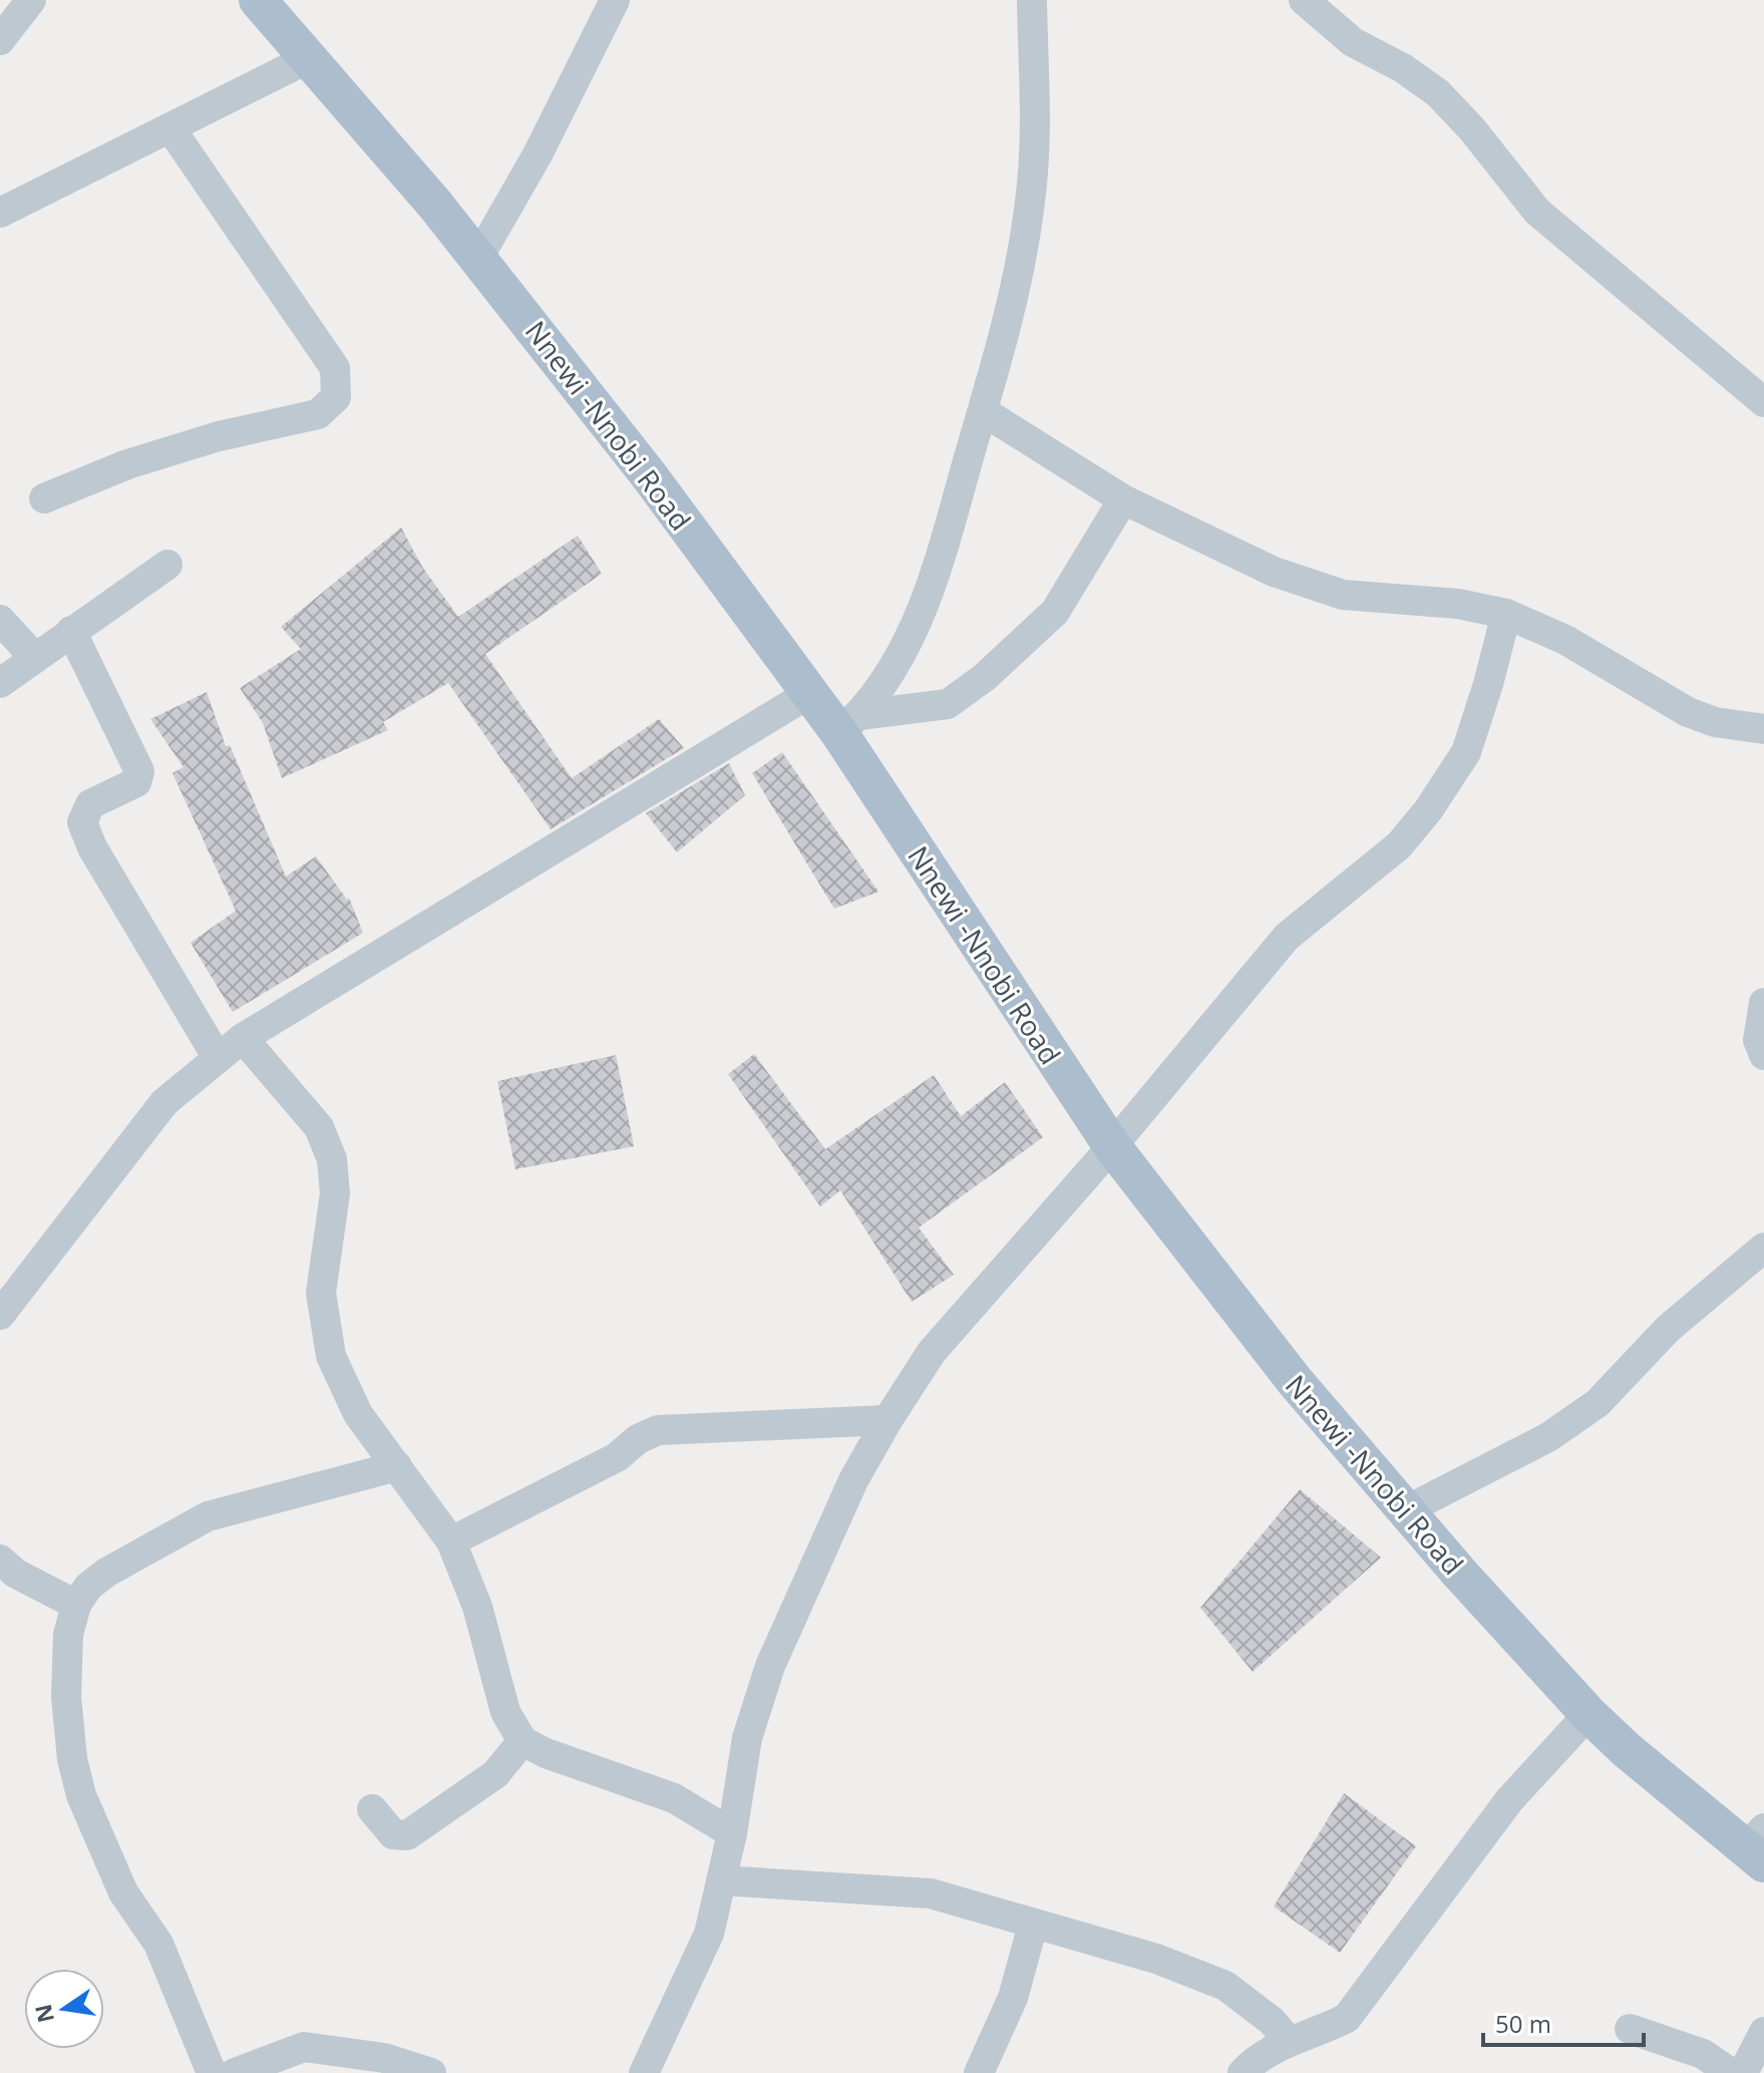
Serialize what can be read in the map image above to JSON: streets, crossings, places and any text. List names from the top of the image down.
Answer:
{
  "streets": {
    "main road": ["Nnewi -Nnobi Road"]
  },
  "scale_bar": "50 m",
  "north": "left"
}
